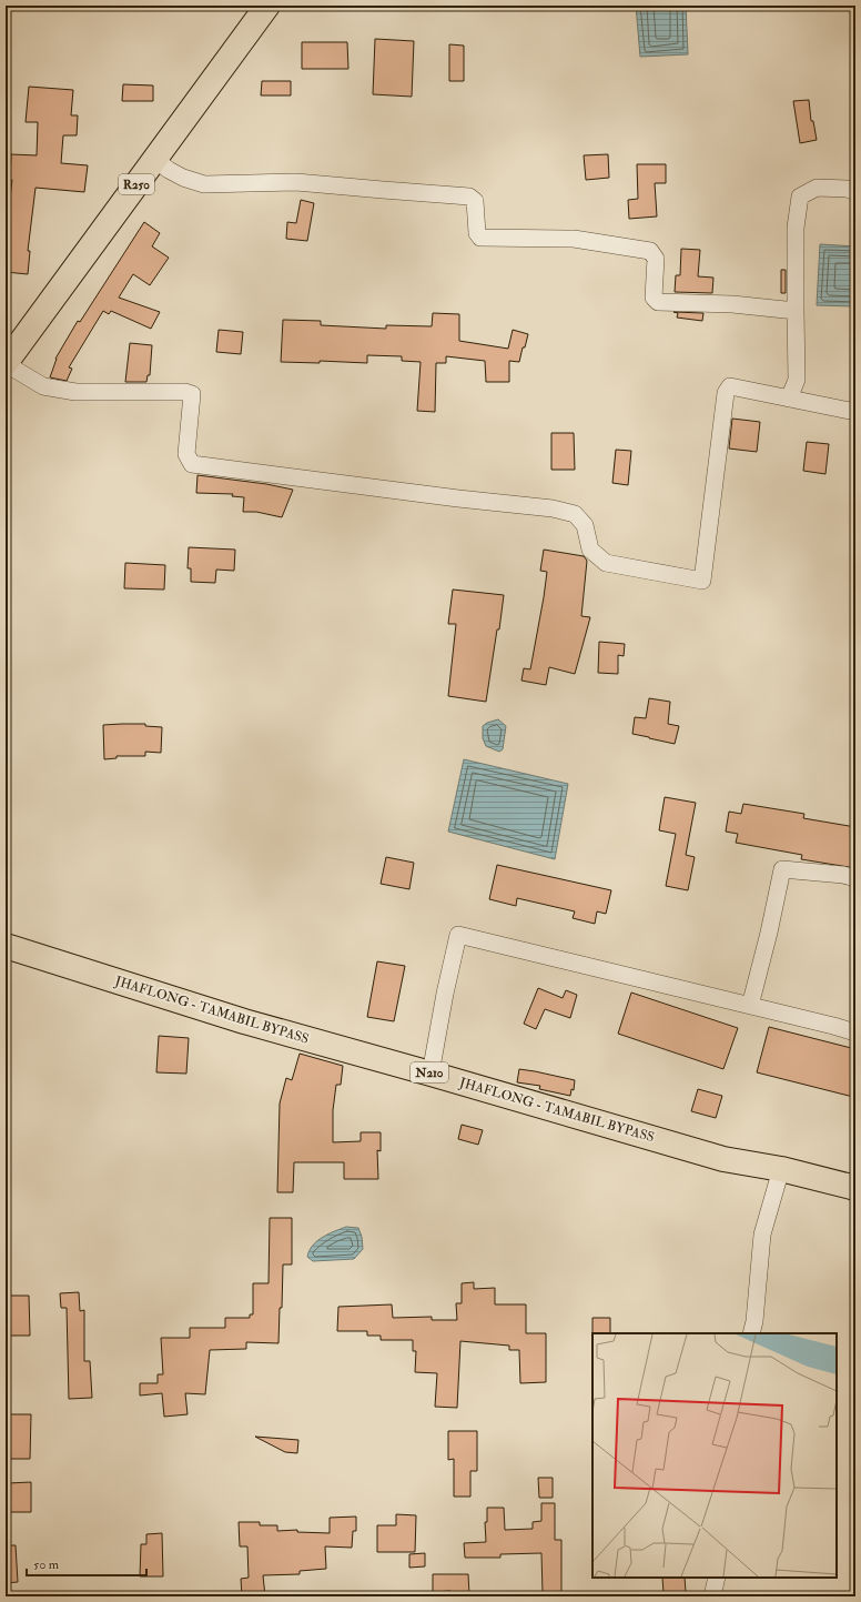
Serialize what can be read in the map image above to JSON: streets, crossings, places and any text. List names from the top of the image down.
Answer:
{
  "streets": {
    "main road": ["R250", "JHAFLONG - TAMABIL BYPASS", "N210"]
  },
  "scale_bar": "50 m"
}
